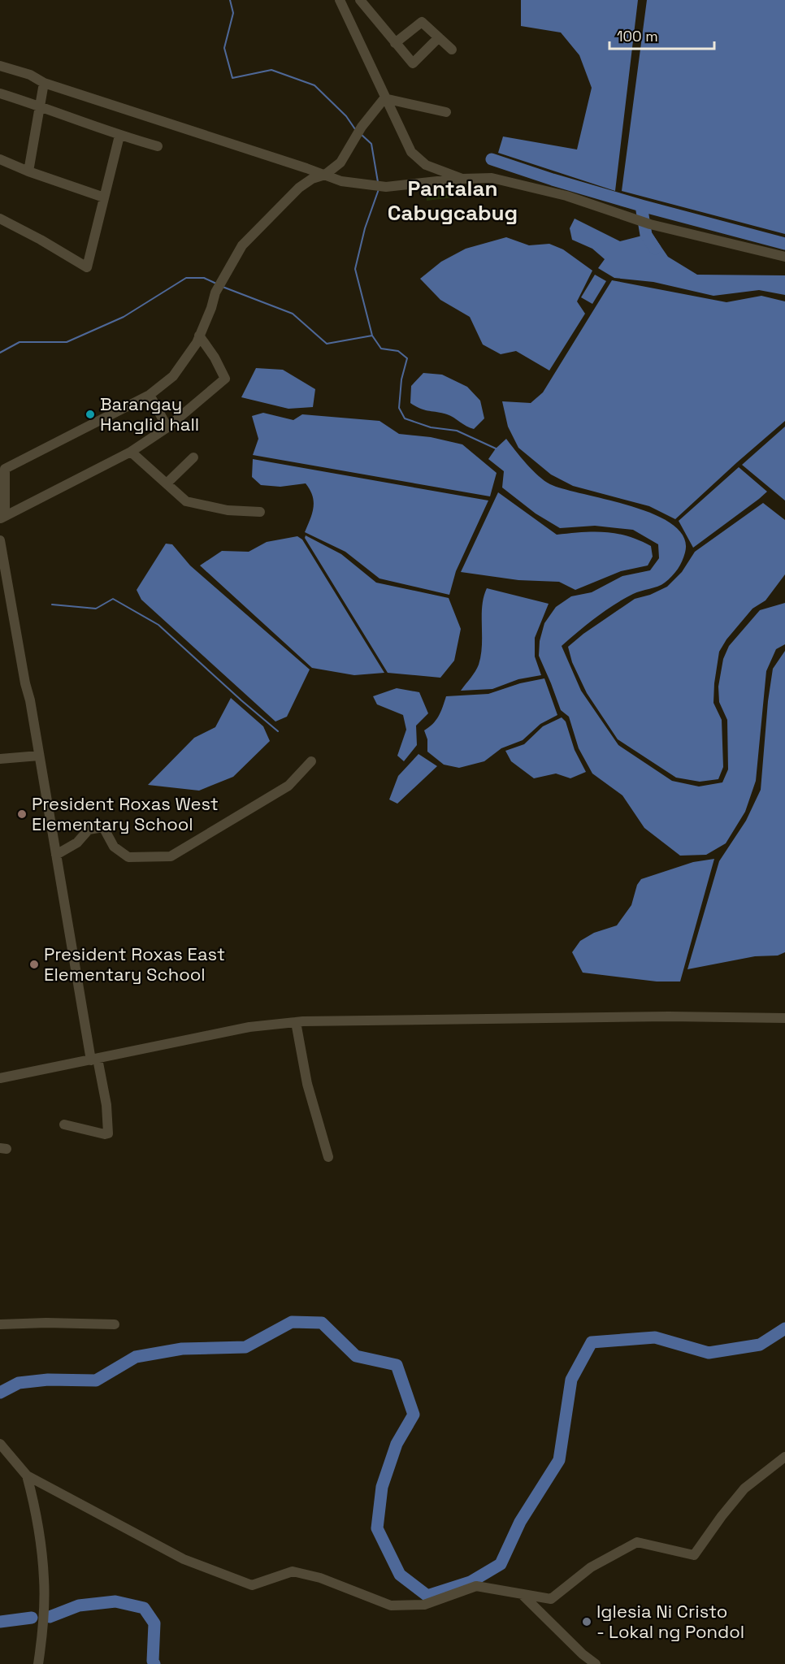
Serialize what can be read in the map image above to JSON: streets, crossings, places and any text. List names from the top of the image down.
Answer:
{
  "districts": ["Pantalan Cabugcabug"],
  "places": [
    "Barangay Hanglid hall",
    "President Roxas West Elementary School",
    "President Roxas East Elementary School",
    "Iglesia Ni Cristo - Lokal ng Pondol"
  ],
  "scale_bar": "100 m"
}
